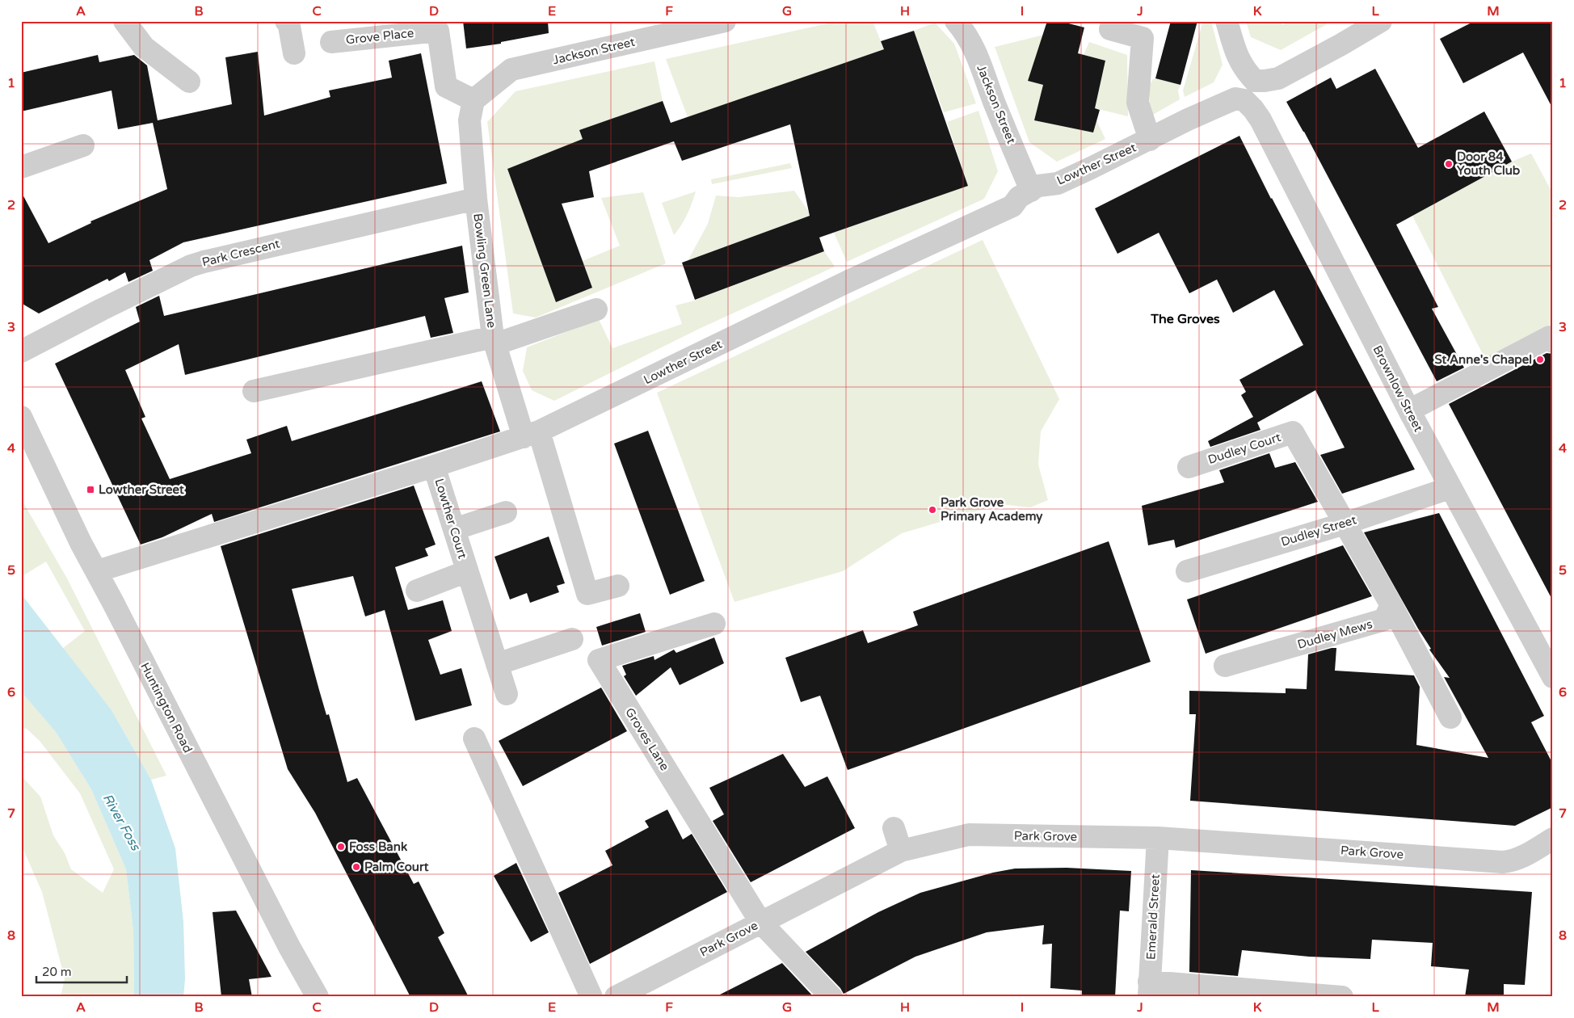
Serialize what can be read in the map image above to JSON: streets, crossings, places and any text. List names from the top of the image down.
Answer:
{
  "streets": {
    "street": [
      "Grove Place",
      "Jackson Street",
      "Lowther Street",
      "Park Crescent",
      "Bowling Green Lane",
      "Brownlow Street",
      "Dudley Court",
      "Lowther Court",
      "Dudley Street",
      "Dudley Mews",
      "Huntington Road",
      "Groves Lane",
      "Park Grove",
      "Emerald Street"
    ]
  },
  "crossings": [
    ["Grove Place", "Jackson Street"],
    ["Grove Place", "Bowling Green Lane"],
    ["Jackson Street", "Lowther Street"],
    ["Jackson Street", "Bowling Green Lane"],
    ["Lowther Street", "Bowling Green Lane"],
    ["Lowther Street", "Brownlow Street"],
    ["Lowther Street", "Lowther Court"],
    ["Lowther Street", "Huntington Road"],
    ["Park Crescent", "Bowling Green Lane"],
    ["Brownlow Street", "Dudley Street"],
    ["Dudley Court", "Dudley Street"],
    ["Groves Lane", "Park Grove"],
    ["Park Grove", "Emerald Street"]
  ],
  "districts": ["The Groves"],
  "water": ["River Foss"],
  "places": {
    "other": [
      "Door 84 Youth Club",
      "St Anne's Chapel",
      "Park Grove Primary Academy",
      "Foss Bank",
      "Palm Court"
    ],
    "transit": ["Lowther Street"]
  },
  "scale_bar": "20 m",
  "grid": {
    "columns": [
      "A",
      "B",
      "C",
      "D",
      "E",
      "F",
      "G",
      "H",
      "I",
      "J",
      "K",
      "L",
      "M"
    ],
    "rows": [
      "1",
      "2",
      "3",
      "4",
      "5",
      "6",
      "7",
      "8"
    ]
  }
}
